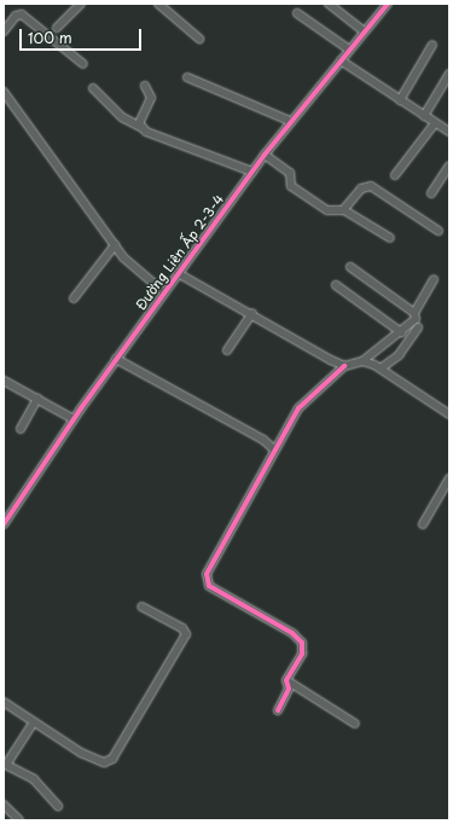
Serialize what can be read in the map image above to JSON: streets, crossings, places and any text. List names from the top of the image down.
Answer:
{
  "streets": {
    "street": ["Đường Liên Ấp 2-3-4"]
  },
  "scale_bar": "100 m"
}
